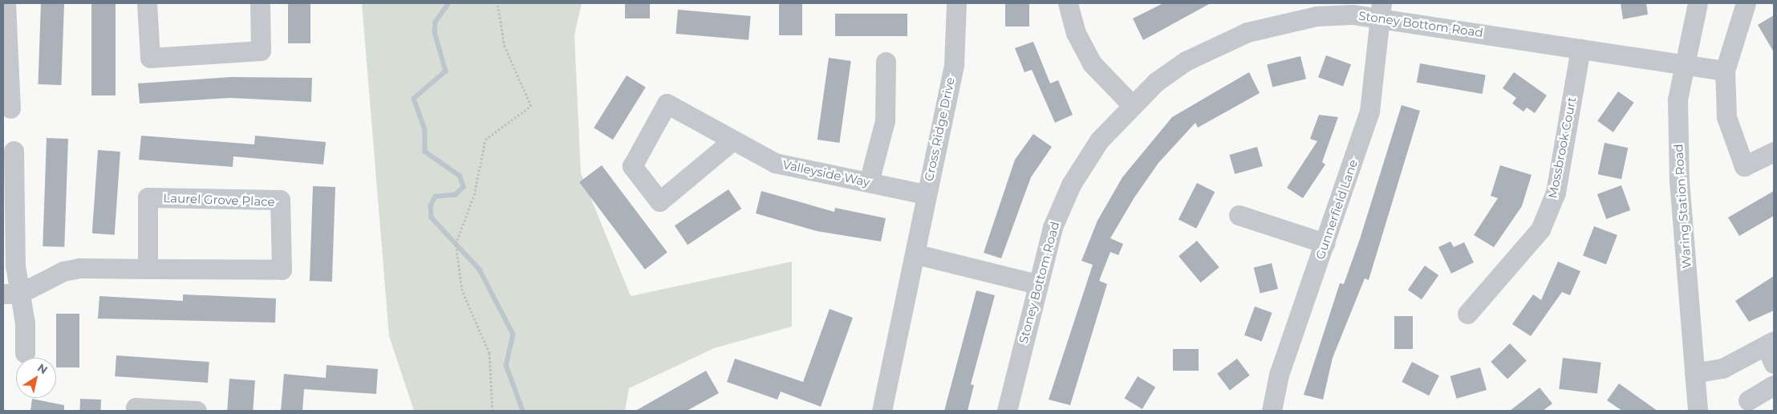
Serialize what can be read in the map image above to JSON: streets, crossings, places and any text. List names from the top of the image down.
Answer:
{
  "streets": {
    "street": [
      "Stoney Bottom Road",
      "Cross Ridge Drive",
      "Mossbrook Court",
      "Valleyside Way",
      "Laurel Grove Place",
      "Waring Station Road",
      "Gunnerfield Lane"
    ]
  },
  "crossings": [
    ["Stoney Bottom Road", "Mossbrook Court"],
    ["Stoney Bottom Road", "Waring Station Road"],
    ["Stoney Bottom Road", "Gunnerfield Lane"],
    ["Cross Ridge Drive", "Valleyside Way"]
  ],
  "north": "top right"
}
